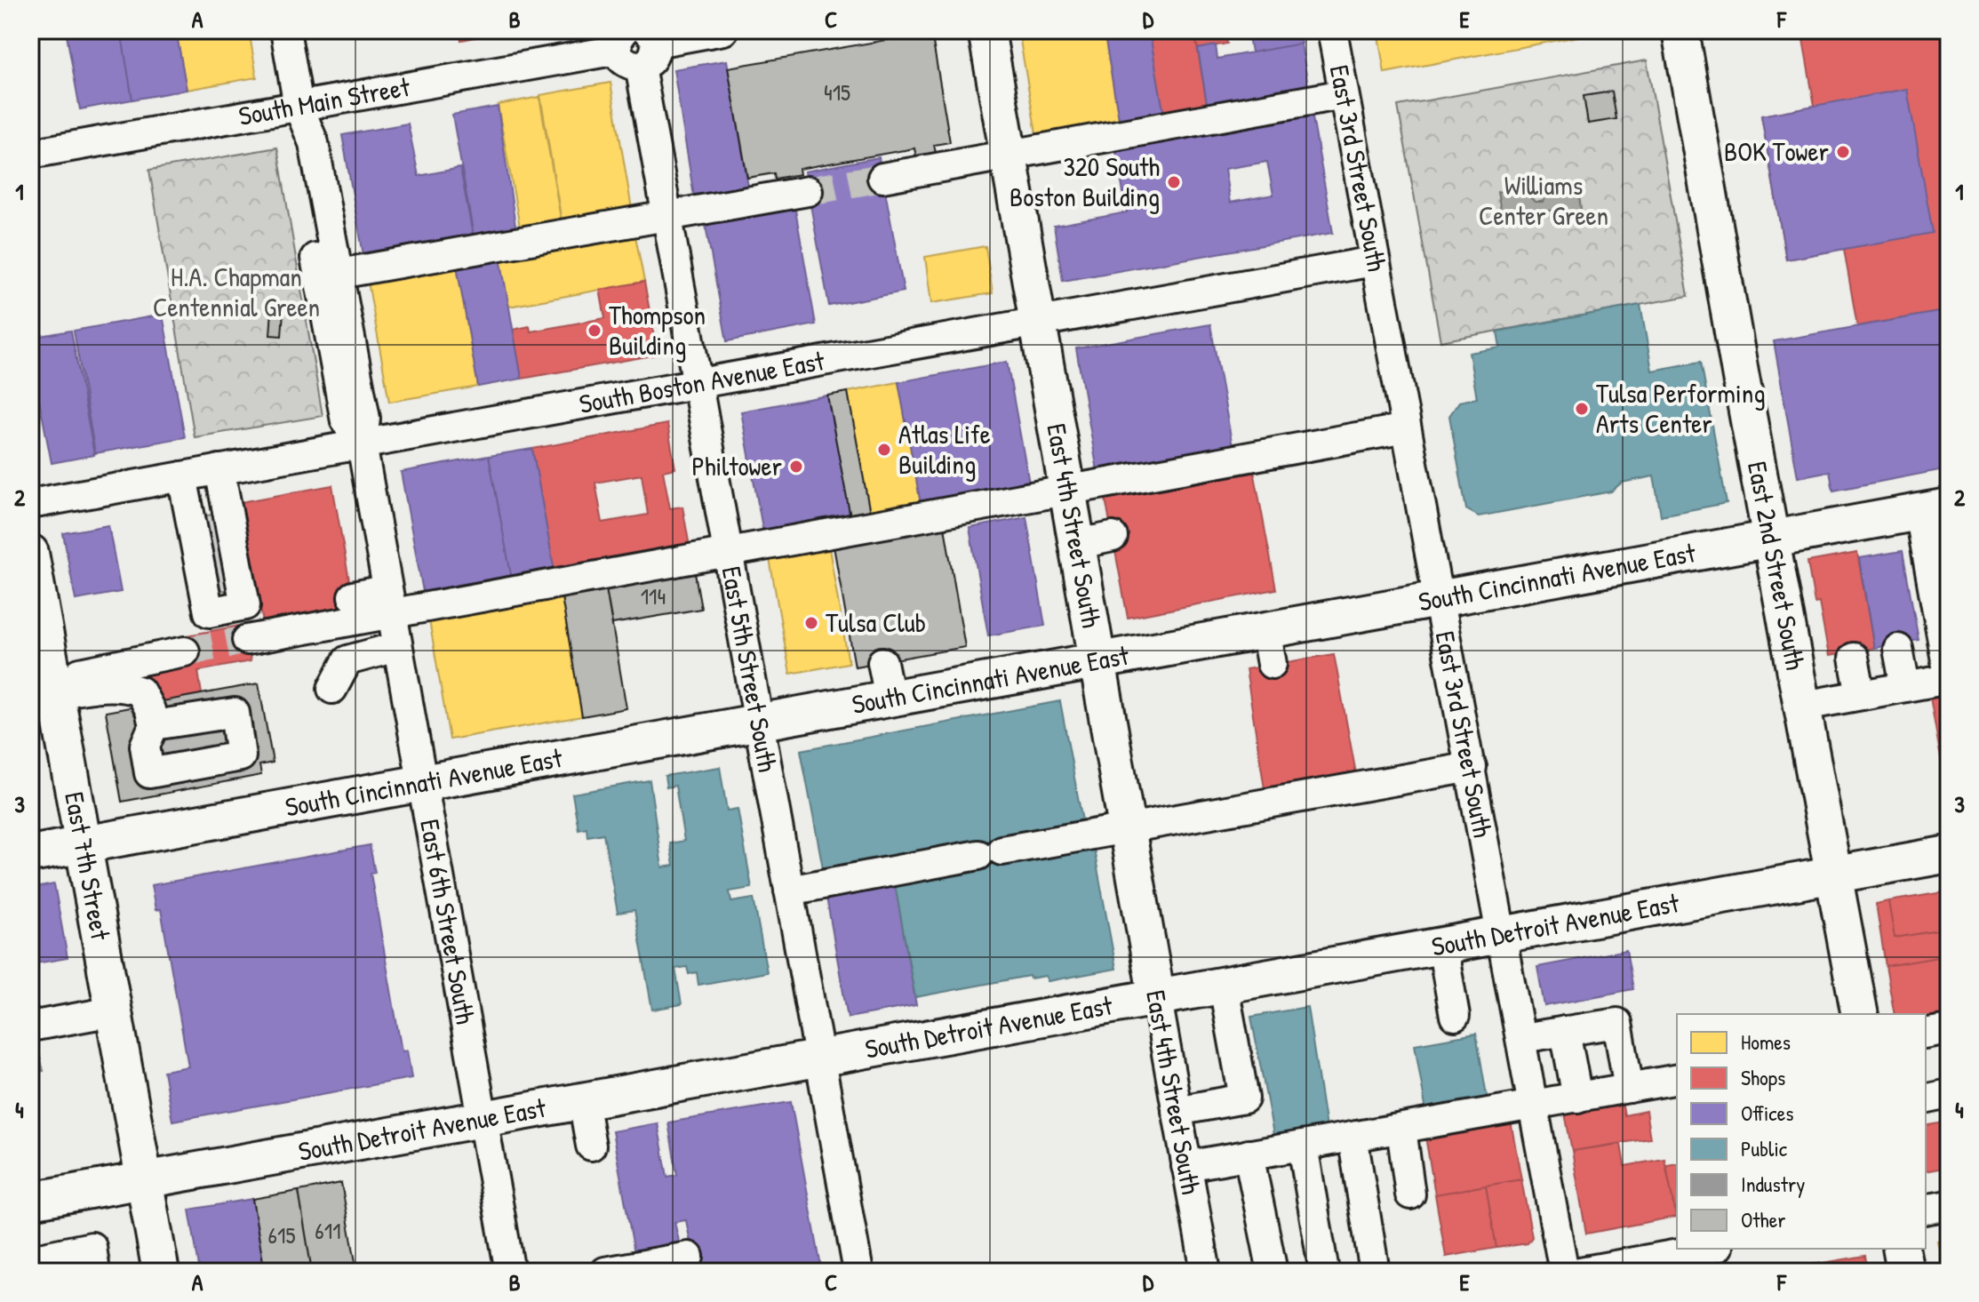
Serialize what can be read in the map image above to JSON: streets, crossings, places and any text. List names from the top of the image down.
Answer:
{
  "streets": {
    "main road": [
      "East 4th Street South",
      "East 2nd Street South",
      "South Cincinnati Avenue East",
      "East 7th Street",
      "South Detroit Avenue East"
    ],
    "street": [
      "South Main Street",
      "East 3rd Street South",
      "South Boston Avenue East",
      "East 5th Street South",
      "East 6th Street South"
    ]
  },
  "crossings": [
    ["South Main Street", "East 5th Street South"],
    ["South Main Street", "East 6th Street South"],
    ["East 3rd Street South", "South Boston Avenue East"],
    ["East 3rd Street South", "South Cincinnati Avenue East"],
    ["East 3rd Street South", "South Detroit Avenue East"],
    ["South Boston Avenue East", "East 4th Street South"],
    ["South Boston Avenue East", "East 5th Street South"],
    ["South Boston Avenue East", "East 6th Street South"],
    ["East 4th Street South", "South Cincinnati Avenue East"],
    ["East 4th Street South", "South Detroit Avenue East"],
    ["East 2nd Street South", "South Cincinnati Avenue East"],
    ["East 2nd Street South", "South Detroit Avenue East"],
    ["South Cincinnati Avenue East", "East 5th Street South"],
    ["South Cincinnati Avenue East", "East 7th Street"],
    ["South Cincinnati Avenue East", "East 6th Street South"],
    ["East 5th Street South", "South Detroit Avenue East"],
    ["East 7th Street", "South Detroit Avenue East"],
    ["East 6th Street South", "South Detroit Avenue East"]
  ],
  "parks": ["Williams Center Green", "H.A. Chapman Centennial Green"],
  "places": [
    "BOK Tower",
    "320 South Boston Building",
    "Thompson Building",
    "Tulsa Performing Arts Center",
    "Atlas Life Building",
    "Philtower",
    "Tulsa Club"
  ],
  "house_numbers": [
    "415",
    "114",
    "611",
    "615"
  ],
  "legend": [
    "Homes",
    "Shops",
    "Offices",
    "Public",
    "Industry",
    "Other"
  ],
  "grid": {
    "columns": [
      "A",
      "B",
      "C",
      "D",
      "E",
      "F"
    ],
    "rows": [
      "1",
      "2",
      "3",
      "4"
    ]
  }
}
